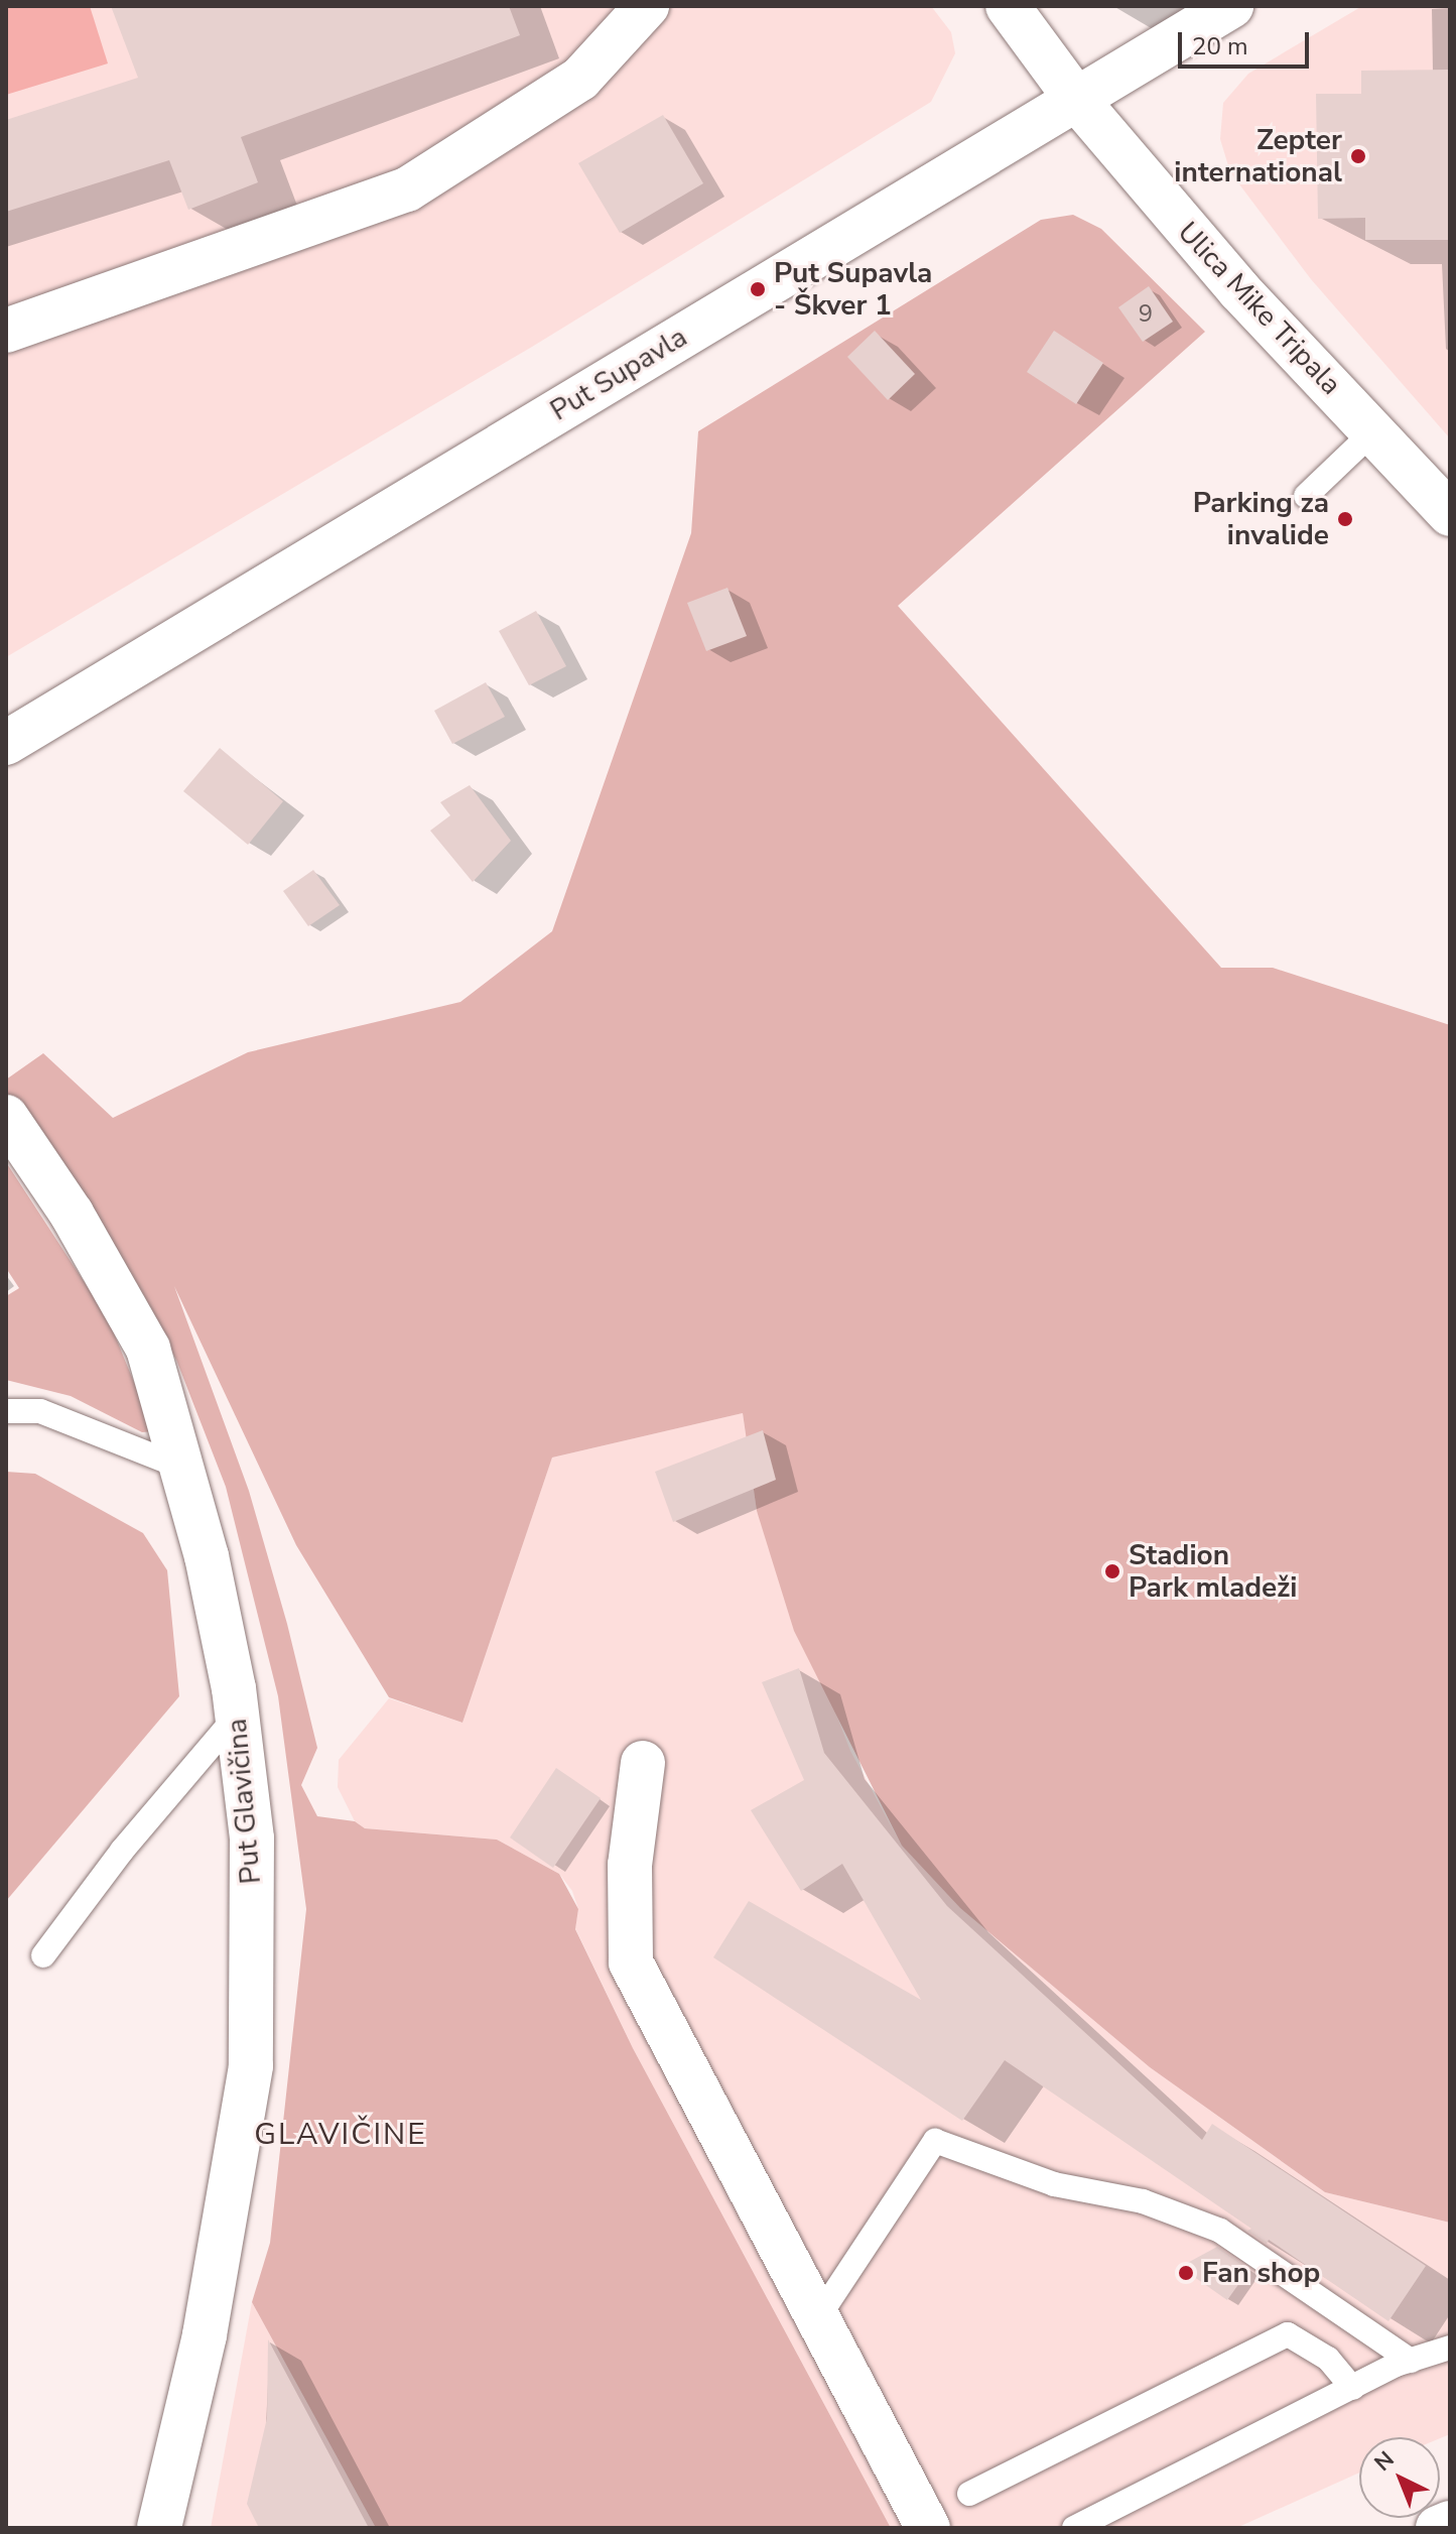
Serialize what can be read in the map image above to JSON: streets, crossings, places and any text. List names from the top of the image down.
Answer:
{
  "streets": {
    "street": ["Ulica Mike Tripala", "Put Supavla", "Put Glavičina"]
  },
  "crossings": [
    ["Ulica Mike Tripala", "Put Supavla"]
  ],
  "districts": ["GLAVIČINE"],
  "places": [
    "Zepter international",
    "Put Supavla - Škver 1",
    "Parking za invalide",
    "Stadion Park mladeži",
    "Fan shop"
  ],
  "house_numbers": ["9"],
  "scale_bar": "20 m",
  "north": "top left"
}
